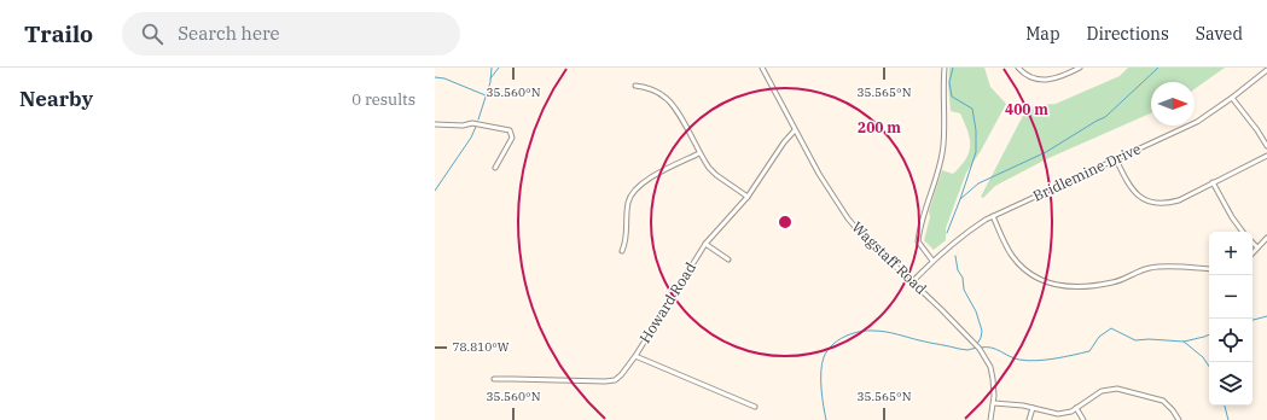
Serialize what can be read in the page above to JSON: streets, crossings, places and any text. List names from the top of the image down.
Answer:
{
  "streets": {
    "street": ["Bridlemine Drive", "Wagstaff Road", "Howard Road"]
  },
  "crossings": [
    ["Bridlemine Drive", "Wagstaff Road"],
    ["Wagstaff Road", "Howard Road"]
  ],
  "north": "right",
  "page": {
    "header": "Trailo",
    "search": "Search here",
    "nav": ["Map", "Directions", "Saved"],
    "heading": ["Nearby", "0 results"],
    "map_buttons": ["+", "−"]
  },
  "coordinates": ["35.560°N", "35.565°N", "78.810°W"],
  "rings": ["400 m", "200 m"]
}
